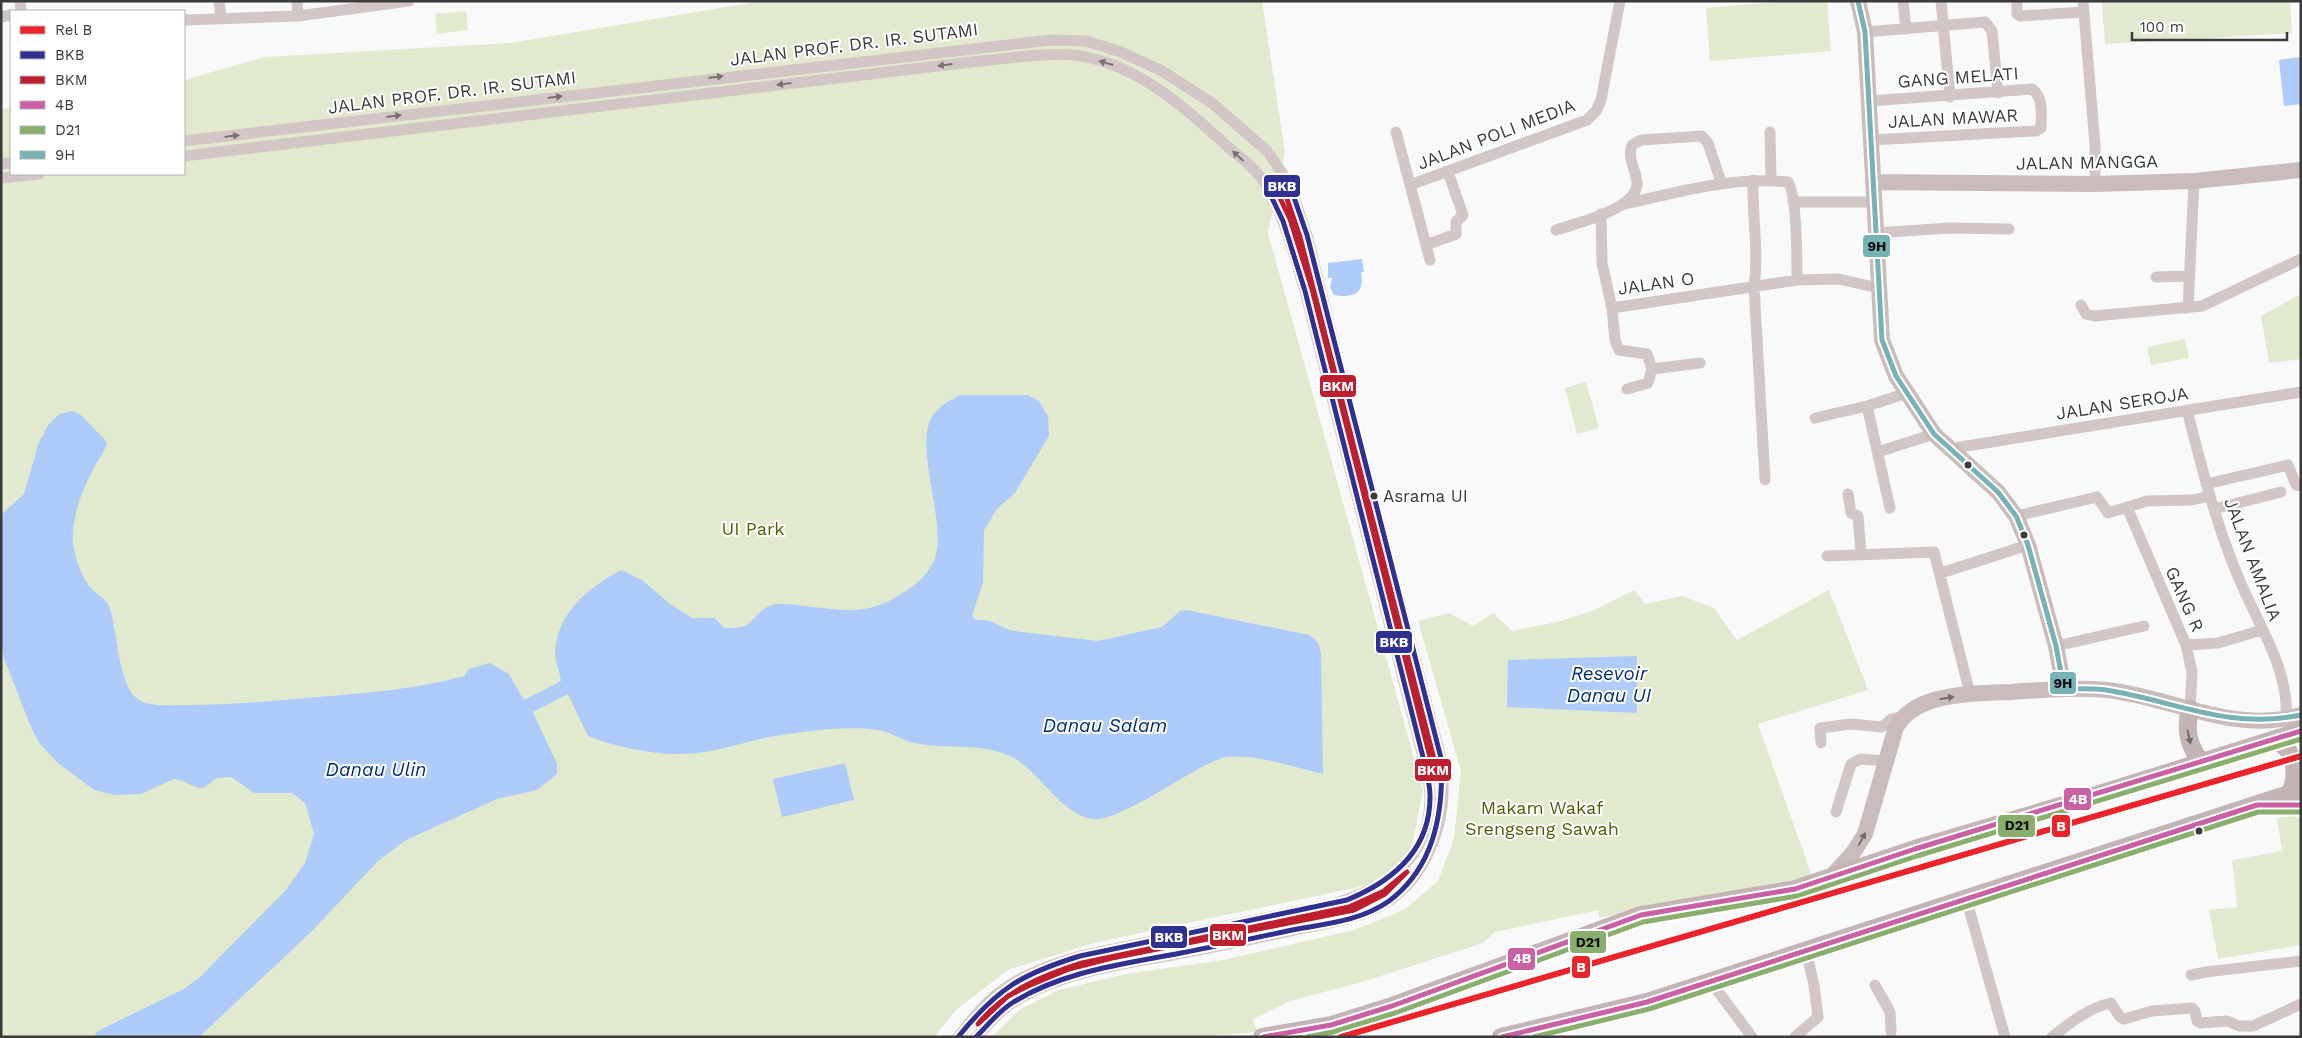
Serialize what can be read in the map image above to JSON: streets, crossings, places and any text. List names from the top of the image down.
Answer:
{
  "streets": {
    "street": [
      "JALAN PROF. DR. IR. SUTAMI",
      "GANG MELATI",
      "JALAN MAWAR",
      "JALAN POLI MEDIA",
      "JALAN MANGGA",
      "JALAN O",
      "JALAN SEROJA",
      "JALAN AMALIA",
      "GANG R"
    ]
  },
  "crossings": [
    ["GANG MELATI", "JALAN MAWAR"],
    ["JALAN SEROJA", "JALAN AMALIA"]
  ],
  "water": ["Resevoir Danau UI", "Danau Salam", "Danau Ulin"],
  "parks": ["UI Park", "Makam Wakaf Srengseng Sawah"],
  "places": ["Asrama UI"],
  "lines": [
    "transit line 9H",
    "transit line BKB",
    "transit line BKM",
    "transit line 4B",
    "transit line D21",
    "rail line B"
  ],
  "legend": [
    "Rel B",
    "BKB",
    "BKM",
    "4B",
    "D21",
    "9H"
  ],
  "scale_bar": "100 m"
}
